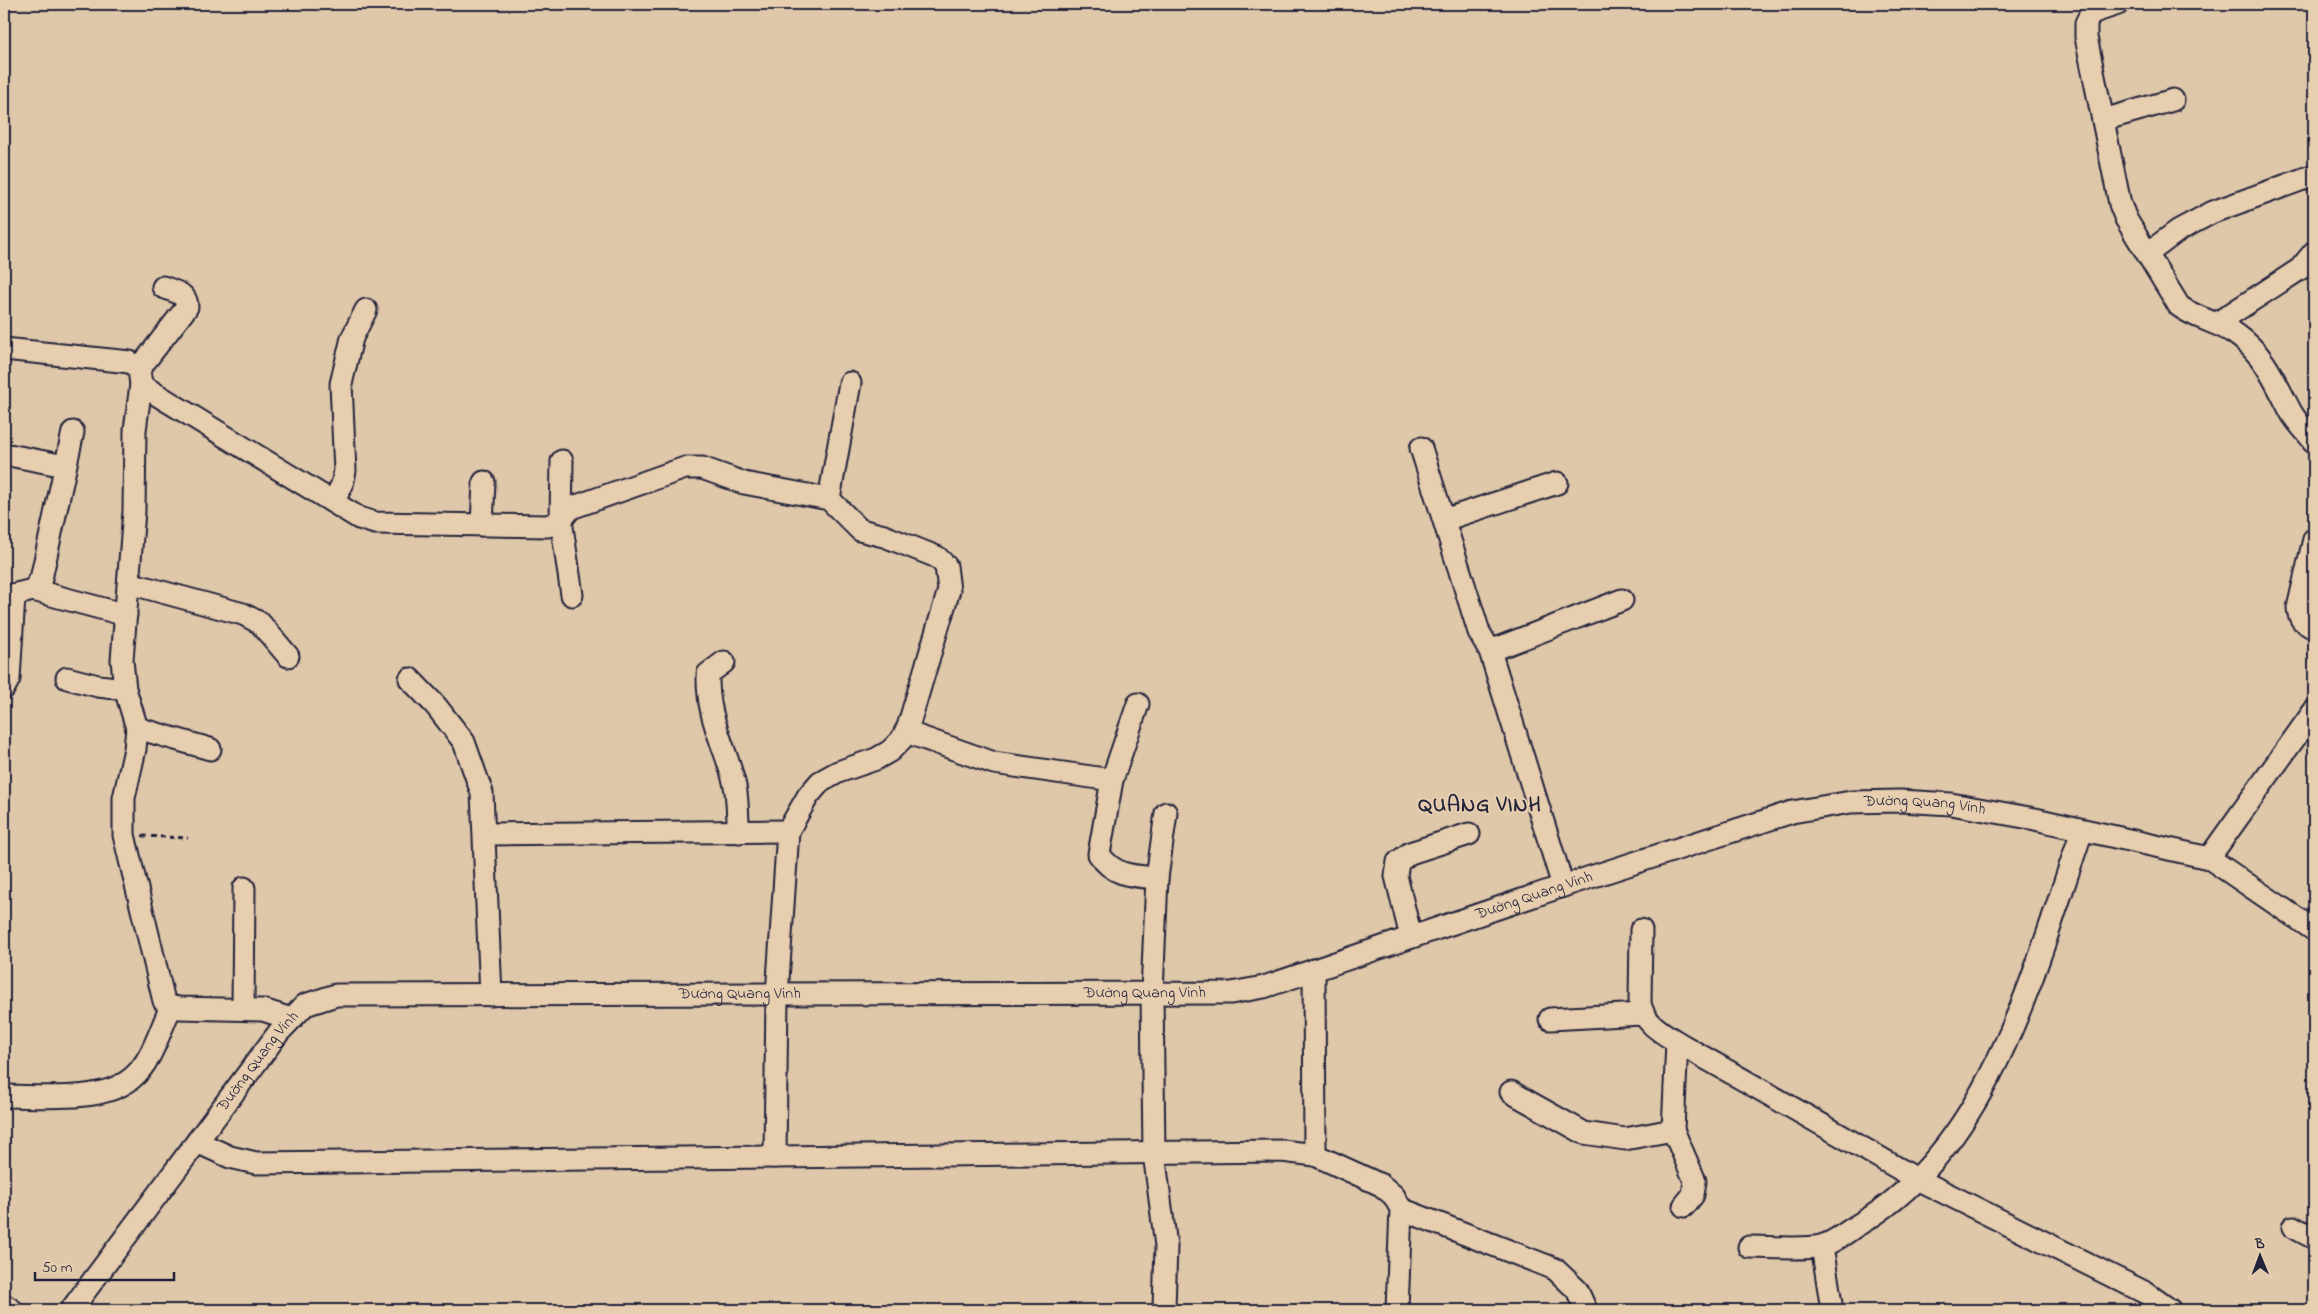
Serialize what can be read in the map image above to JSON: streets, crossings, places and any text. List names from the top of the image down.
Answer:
{
  "streets": {
    "street": ["Đường Quang Vinh"]
  },
  "districts": ["QUANG VINH"],
  "scale_bar": "50 m",
  "north": "top"
}
